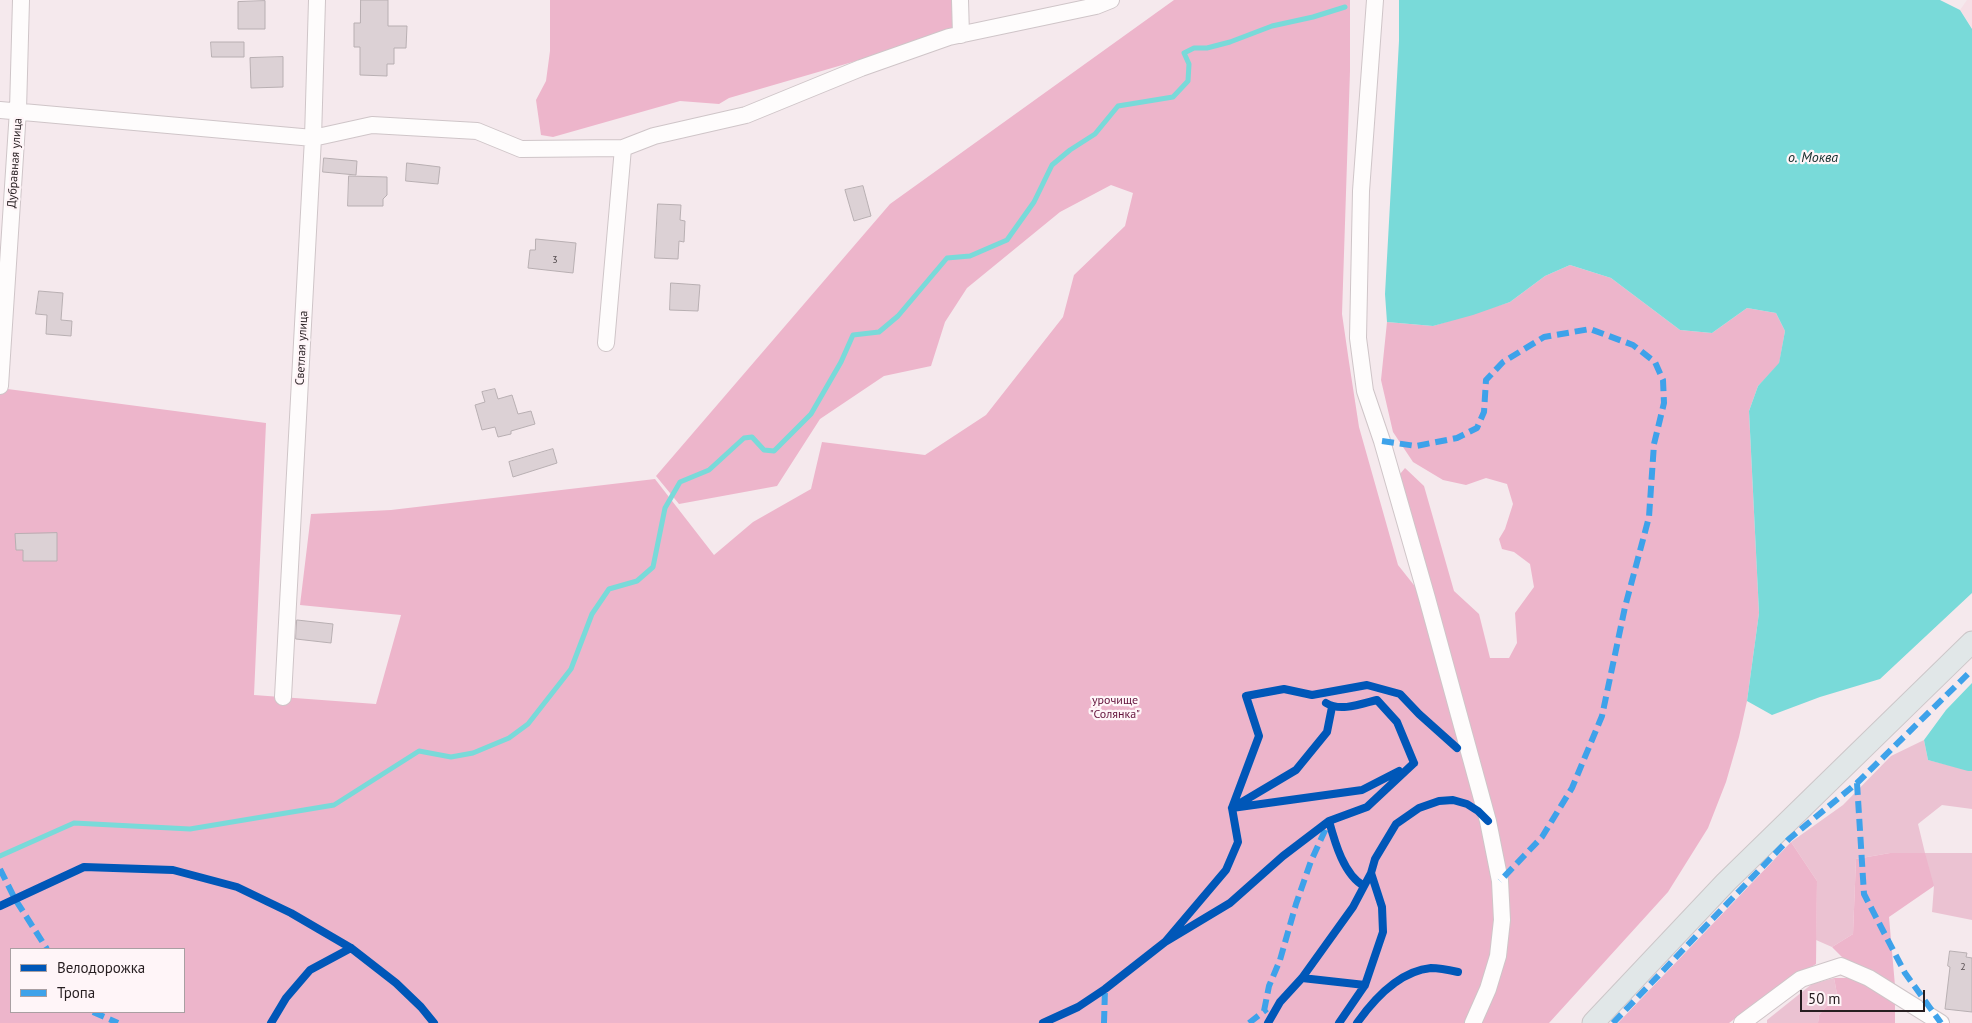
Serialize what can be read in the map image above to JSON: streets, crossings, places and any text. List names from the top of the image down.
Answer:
{
  "streets": {
    "street": ["Дубравная улица", "Светлая улица"]
  },
  "water": ["о. Моква"],
  "parks": ["урочище \"Солянка\""],
  "house_numbers": ["3", "2"],
  "legend": ["Велодорожка", "Тропа"],
  "scale_bar": "50 m"
}
